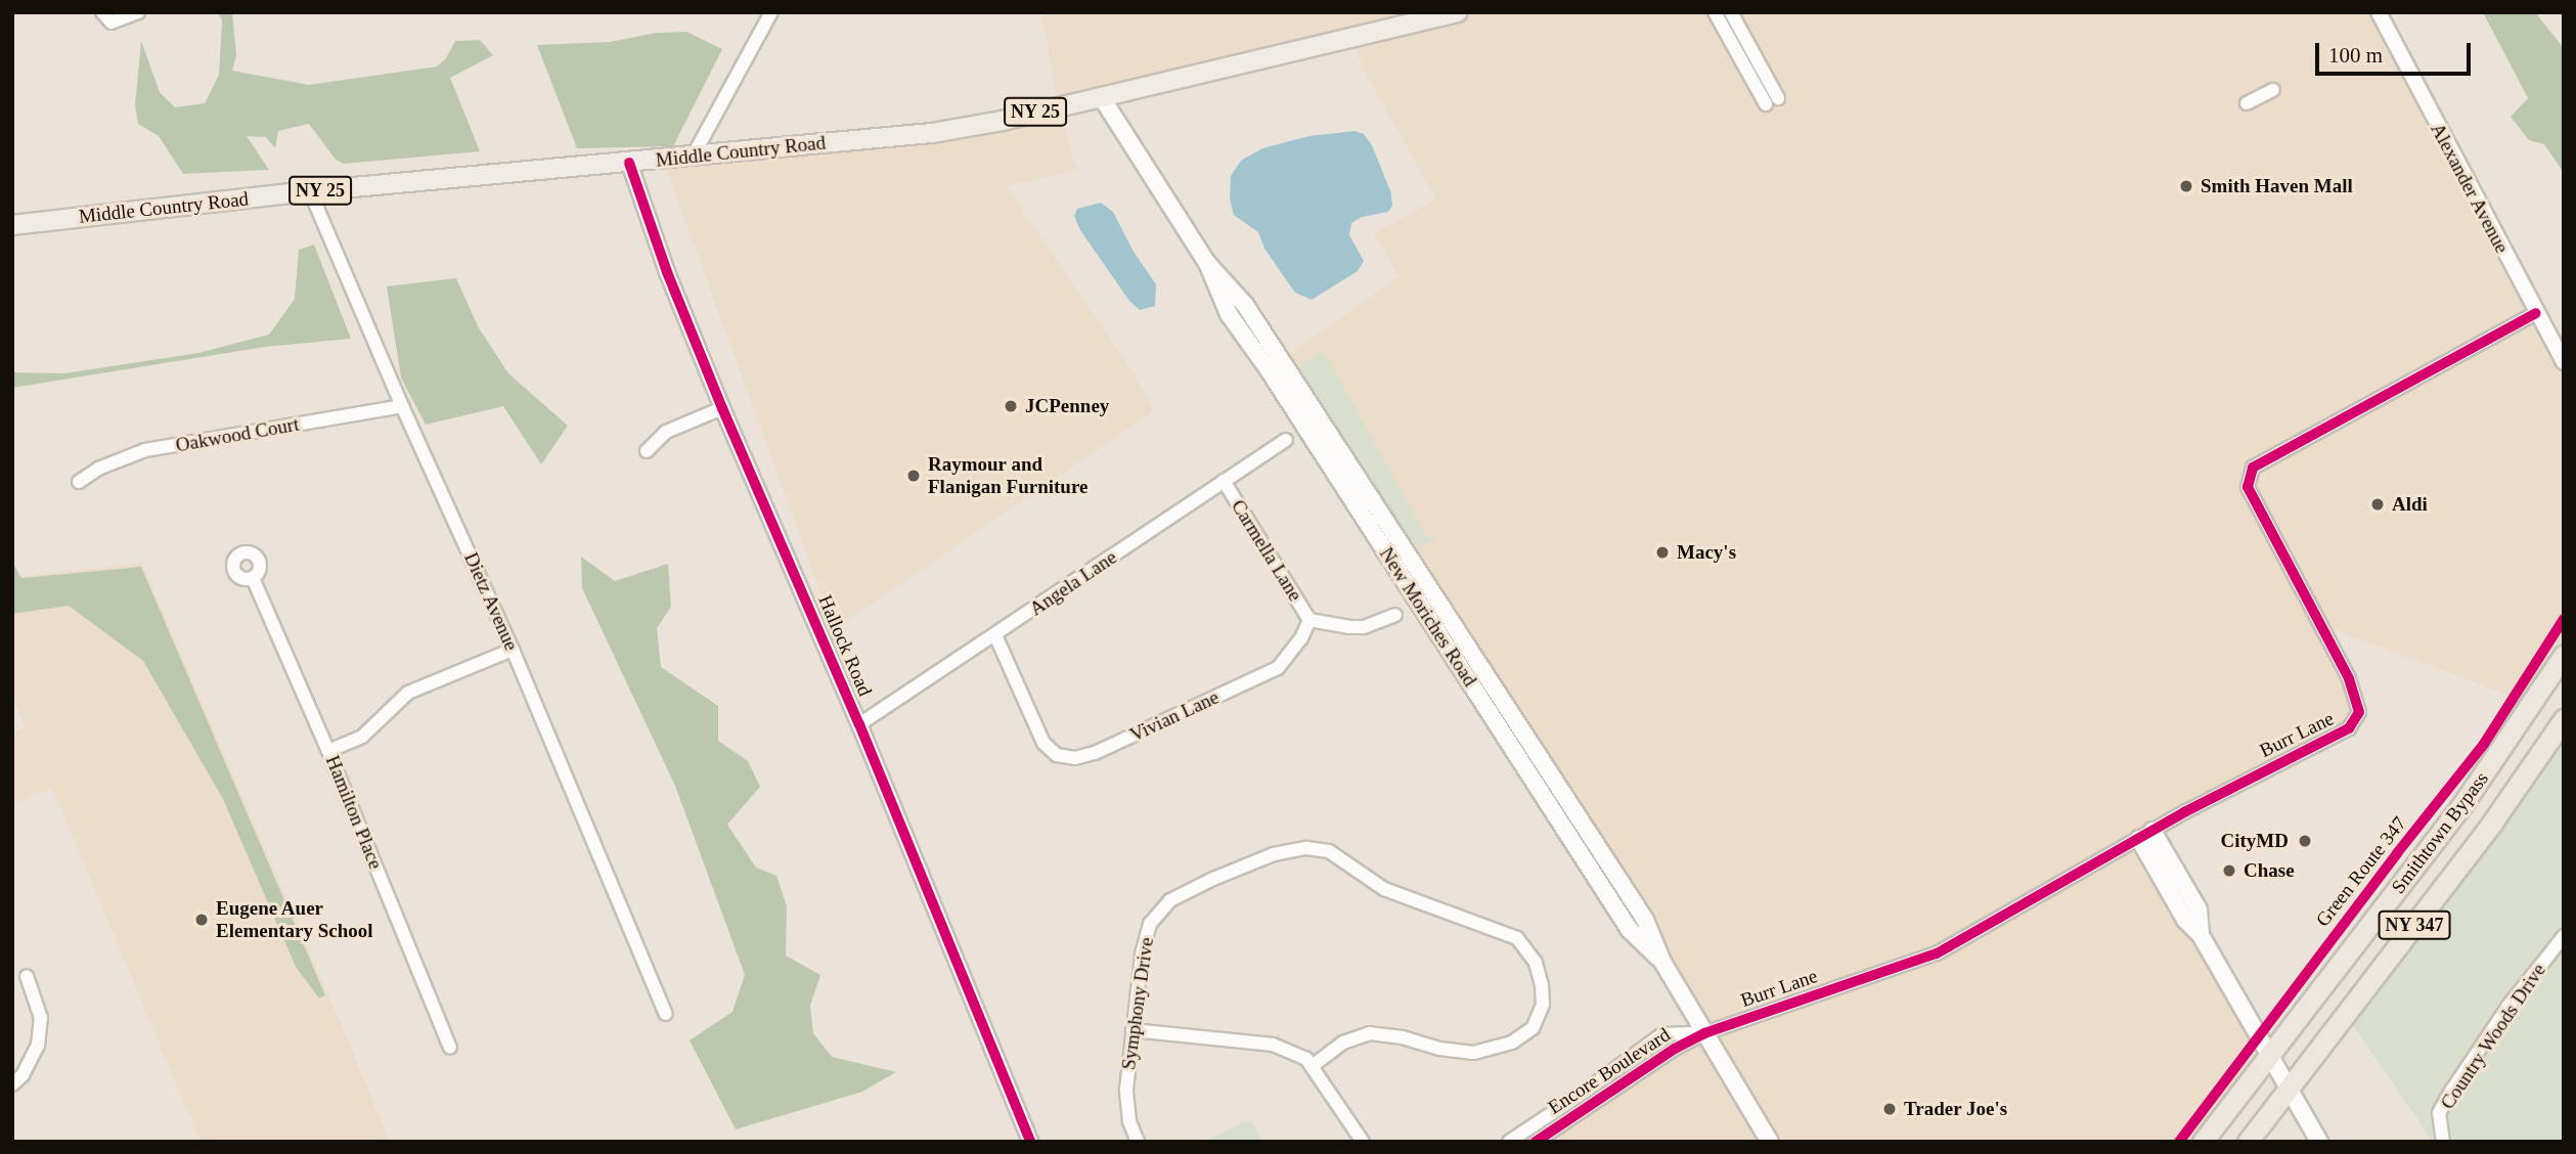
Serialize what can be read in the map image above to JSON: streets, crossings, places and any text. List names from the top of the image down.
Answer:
{
  "streets": {
    "highway": ["Smithtown Bypass", "NY 347"],
    "main road": ["NY 25", "Middle Country Road", "New Moriches Road"],
    "street": [
      "Alexander Avenue",
      "Oakwood Court",
      "Carmella Lane",
      "Angela Lane",
      "Dietz Avenue",
      "Hallock Road",
      "Vivian Lane",
      "Burr Lane",
      "Hamilton Place",
      "Symphony Drive",
      "Country Woods Drive",
      "Encore Boulevard"
    ],
    "cycle path": ["Green Route 347"]
  },
  "crossings": [
    ["Middle Country Road", "Dietz Avenue"],
    ["Middle Country Road", "New Moriches Road"],
    ["Middle Country Road", "Hallock Road"],
    ["Alexander Avenue", "Burr Lane"],
    ["Oakwood Court", "Dietz Avenue"],
    ["Carmella Lane", "Angela Lane"],
    ["Carmella Lane", "Vivian Lane"],
    ["Angela Lane", "Hallock Road"],
    ["Angela Lane", "Vivian Lane"],
    ["New Moriches Road", "Burr Lane"],
    ["New Moriches Road", "Encore Boulevard"],
    ["Burr Lane", "Encore Boulevard"]
  ],
  "places": [
    "Smith Haven Mall",
    "JCPenney",
    "Raymour and Flanigan Furniture",
    "Aldi",
    "Macy's",
    "CityMD",
    "Chase",
    "Eugene Auer Elementary School",
    "Trader Joe's"
  ],
  "scale_bar": "100 m"
}
